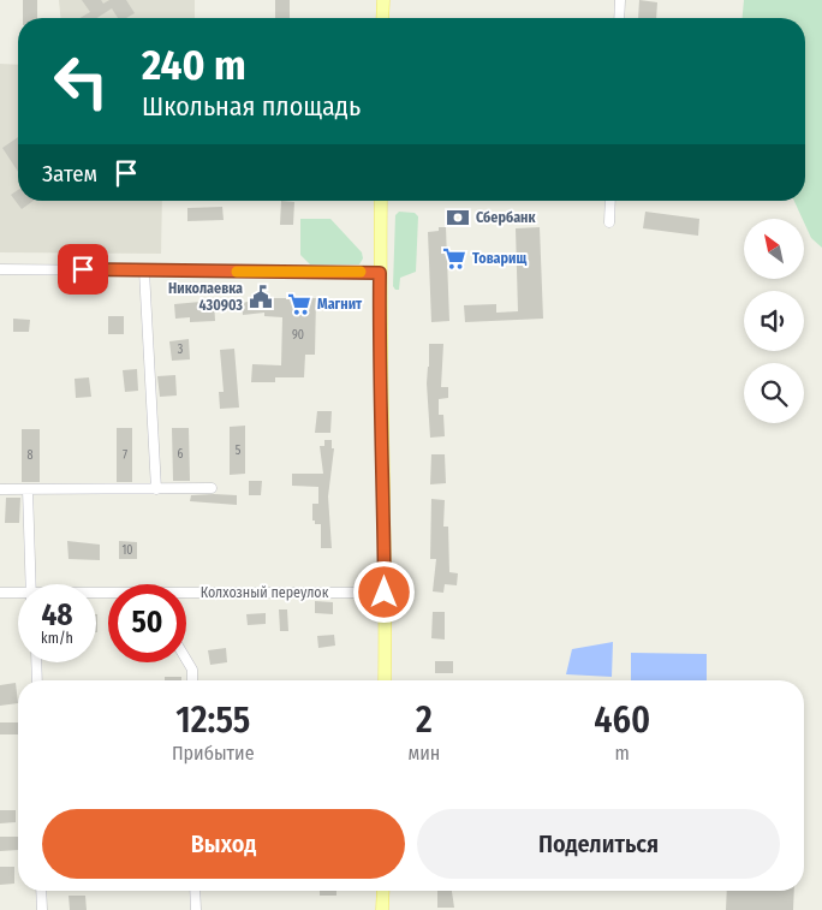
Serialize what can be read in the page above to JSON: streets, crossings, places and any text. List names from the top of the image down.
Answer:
{
  "streets": {
    "street": ["Колхозный переулок"]
  },
  "places": {
    "bank": ["Сбербанк"],
    "supermarket": ["Товарищ", "Магнит"],
    "public building": ["Николаевка 430903"]
  },
  "house_numbers": [
    "90",
    "3",
    "5",
    "6",
    "8",
    "7",
    "10"
  ],
  "north": "top left",
  "page": {
    "turn": ["240 m", "Школьная площадь"],
    "then": "Затем",
    "speed": "48 km/h",
    "limit": "50",
    "eta": [
      "12:55",
      "Прибытие",
      "2",
      "мин",
      "460",
      "m"
    ],
    "buttons": ["Выход", "Поделиться"]
  }
}
